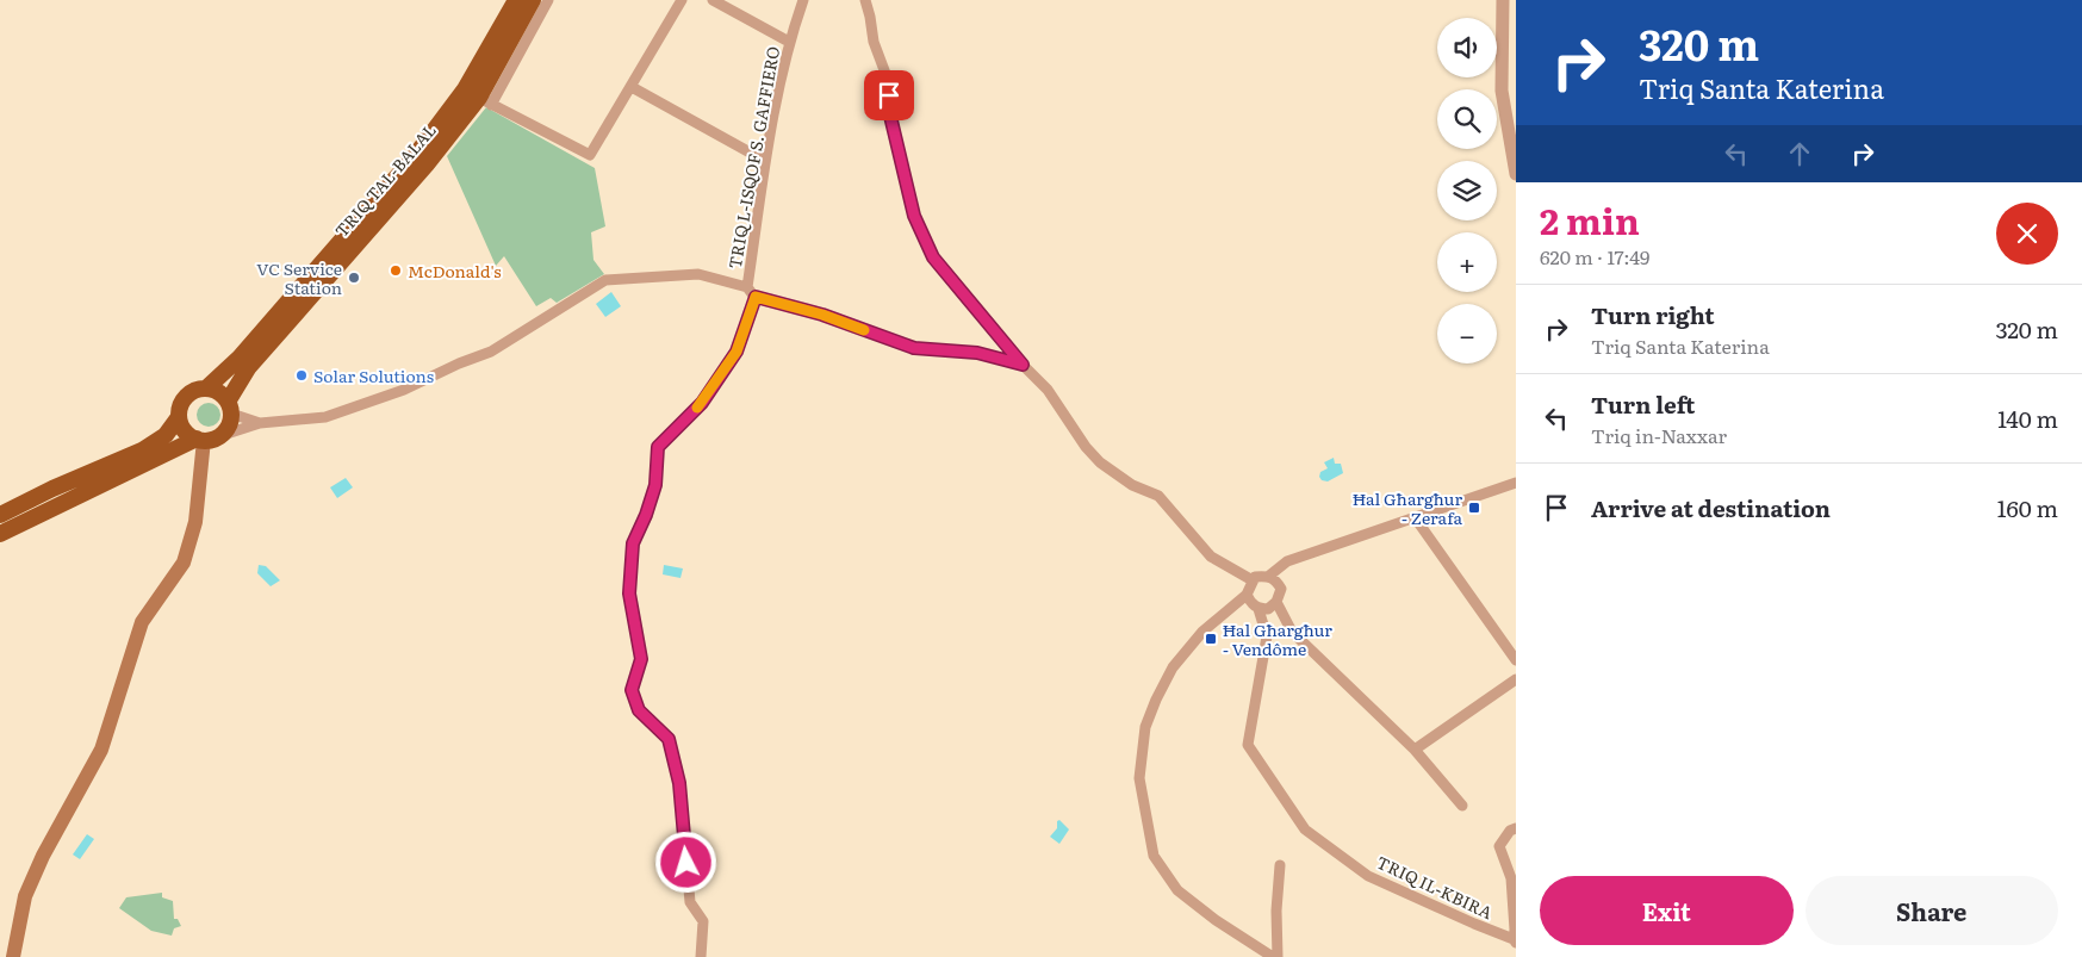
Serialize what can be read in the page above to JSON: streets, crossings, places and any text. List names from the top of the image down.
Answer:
{
  "streets": {
    "highway": ["TRIQ TAL-BALAL"],
    "street": ["TRIQ L-ISQOF S. GAFFIERO", "TRIQ IL-KBIRA"]
  },
  "places": {
    "other": ["McDonald's", "VC Service Station", "Solar Solutions"],
    "transit": ["Ħal Għargħur - Zerafa", "Ħal Għargħur - Vendôme"]
  },
  "page": {
    "turn": ["320 m", "Triq Santa Katerina"],
    "map_buttons": ["+", "−"],
    "heading": ["2 min", "620 m · 17:49"],
    "list": [
      {
        "name": "Turn right",
        "note": "Triq Santa Katerina",
        "value": "320 m"
      },
      {
        "name": "Turn left",
        "note": "Triq in-Naxxar",
        "value": "140 m"
      },
      {
        "name": "Arrive at destination",
        "value": "160 m"
      }
    ],
    "buttons": ["Exit", "Share"]
  }
}
